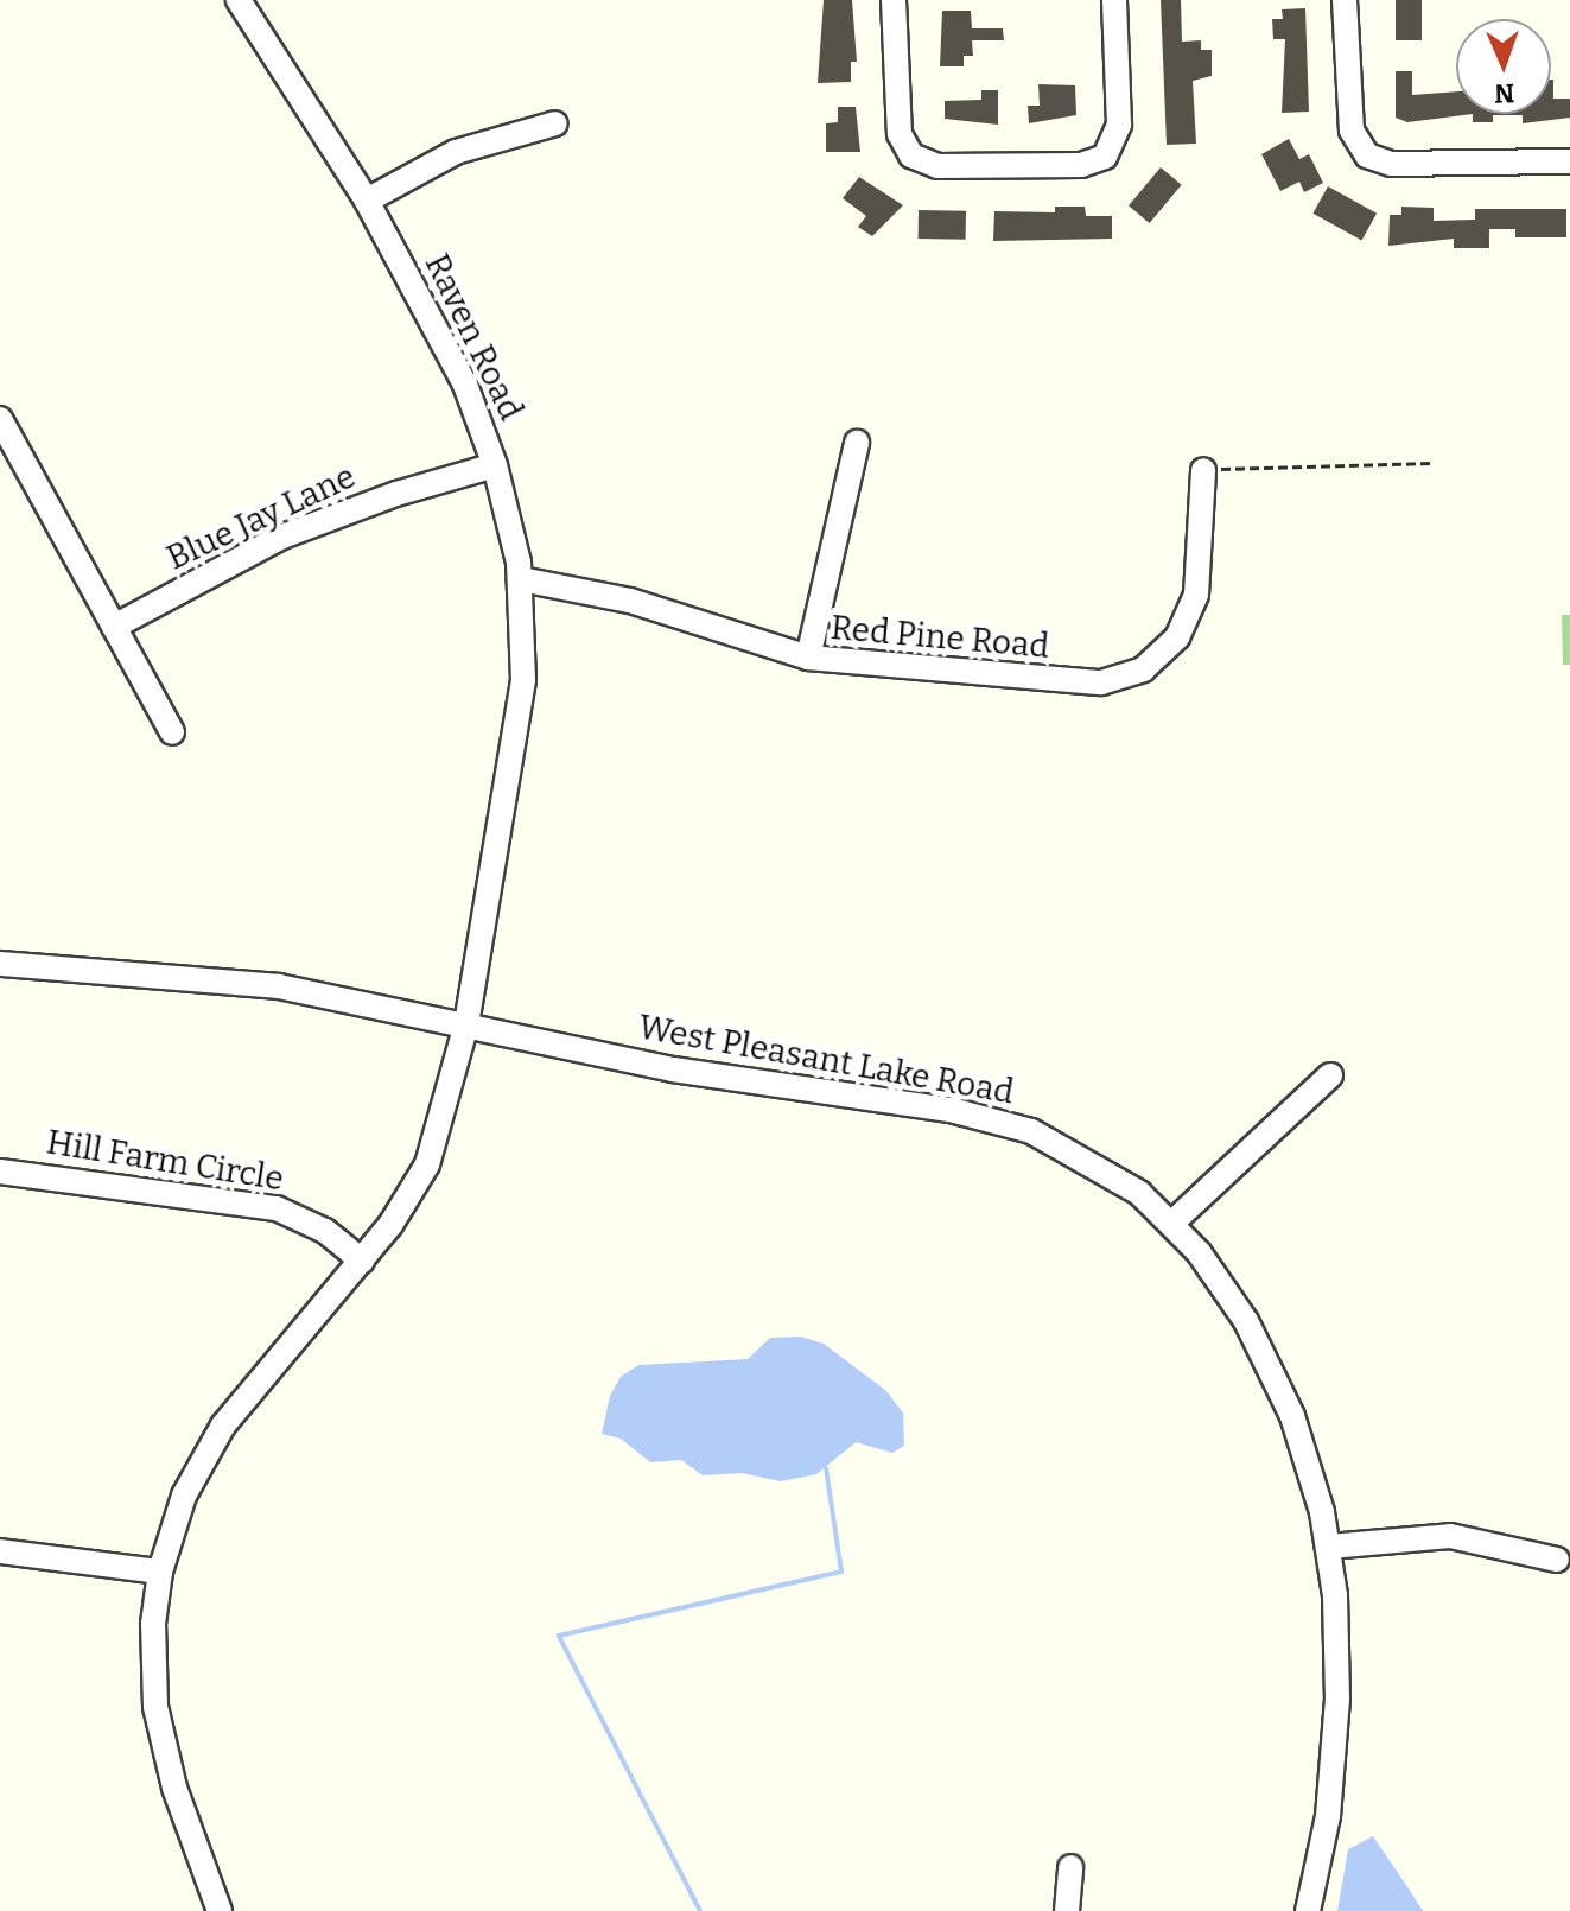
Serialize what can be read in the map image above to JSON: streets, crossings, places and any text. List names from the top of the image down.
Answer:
{
  "streets": {
    "street": [
      "Raven Road",
      "Blue Jay Lane",
      "Red Pine Road",
      "West Pleasant Lake Road",
      "Hill Farm Circle"
    ]
  },
  "crossings": [
    ["Raven Road", "Blue Jay Lane"],
    ["Raven Road", "Red Pine Road"],
    ["Raven Road", "West Pleasant Lake Road"]
  ],
  "north": "bottom"
}
